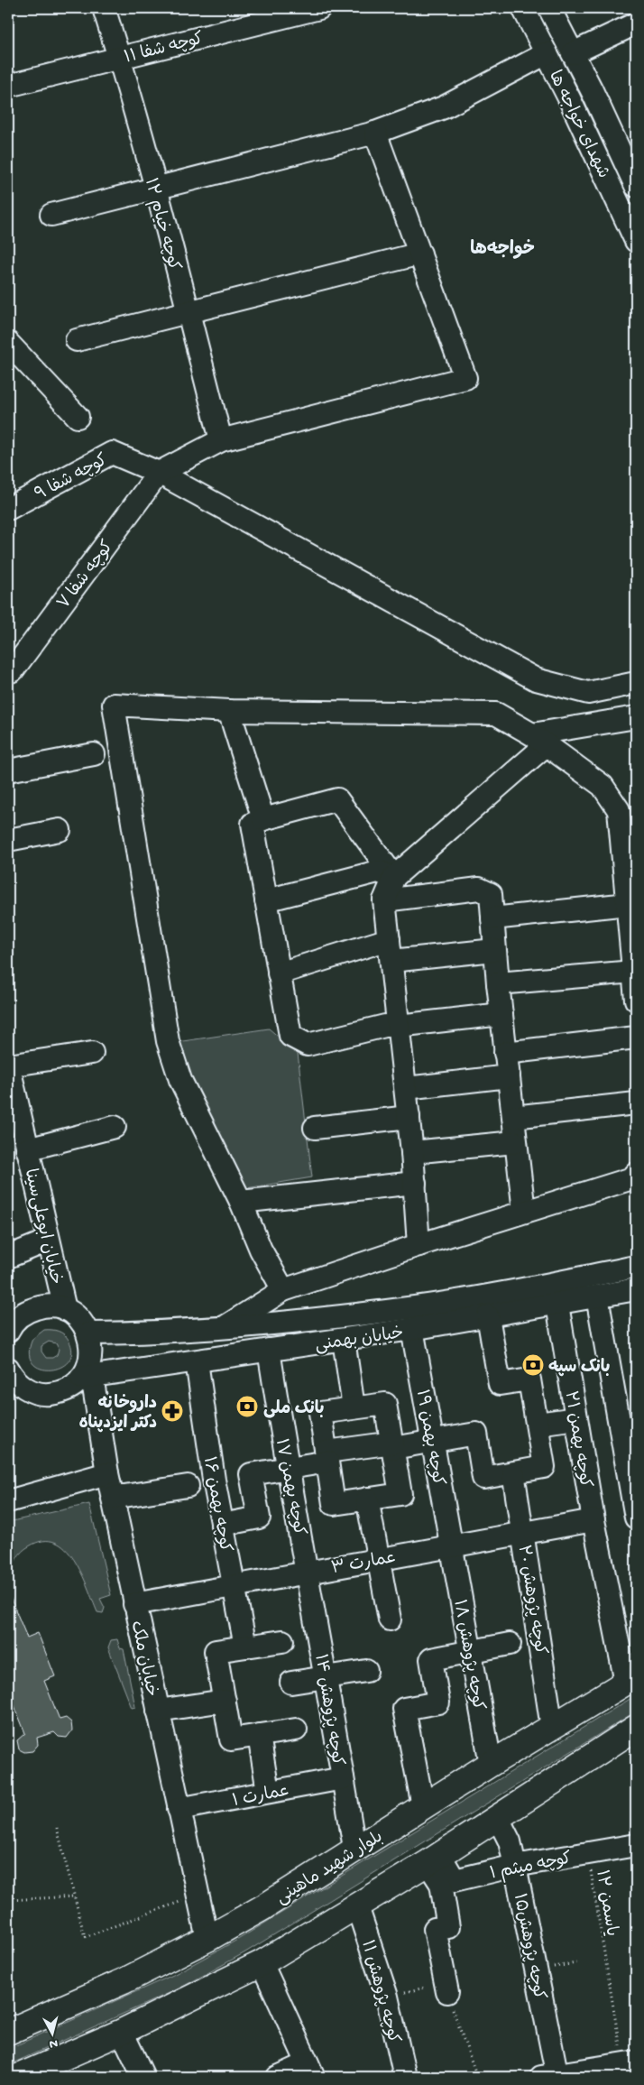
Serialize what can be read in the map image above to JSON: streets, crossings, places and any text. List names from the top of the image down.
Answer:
{
  "streets": {
    "main road": ["بلوار شهید ماهینی"],
    "street": [
      "کوچه شفا ۱۱",
      "شهدای خواجه ها",
      "کوچه خیام ۱۲",
      "کوچه شفا ۹",
      "کوچه شفا ۷",
      "خیابان ابوعلی‌سینا",
      "خیابان بهمنی",
      "کوچه بهمن ۱۹",
      "کوچه بهمن ۲۱",
      "کوچه بهمن ۱۷",
      "کوچه بهمن ۱۶",
      "عمارت ۳",
      "کوچه پژوهش ۲۰",
      "کوچه پژوهش ۱۸",
      "خیابان ملک",
      "کوچه پژوهش ۱۴",
      "عمارت ۱",
      "کوچه میثم ۱",
      "کوچه پژوهش۱۵",
      "کوچه پژوهش ۱۱"
    ],
    "path": ["یاسمن ۱۲"]
  },
  "crossings": [
    ["کوچه شفا ۱۱", "کوچه خیام ۱۲"],
    ["کوچه شفا ۹", "کوچه شفا ۷"],
    ["خیابان بهمنی", "کوچه بهمن ۱۹"],
    ["خیابان بهمنی", "کوچه بهمن ۲۱"],
    ["خیابان بهمنی", "کوچه بهمن ۱۷"],
    ["خیابان بهمنی", "کوچه بهمن ۱۶"],
    ["خیابان بهمنی", "خیابان ملک"],
    ["کوچه بهمن ۱۹", "عمارت ۳"],
    ["کوچه بهمن ۱۹", "کوچه پژوهش ۱۸"],
    ["کوچه بهمن ۲۱", "عمارت ۳"],
    ["کوچه بهمن ۲۱", "بلوار شهید ماهینی"],
    ["کوچه بهمن ۱۷", "عمارت ۳"],
    ["کوچه بهمن ۱۷", "کوچه پژوهش ۱۴"],
    ["کوچه بهمن ۱۶", "عمارت ۳"],
    ["عمارت ۳", "کوچه پژوهش ۲۰"],
    ["عمارت ۳", "کوچه پژوهش ۱۸"],
    ["عمارت ۳", "خیابان ملک"],
    ["عمارت ۳", "کوچه پژوهش ۱۴"],
    ["کوچه پژوهش ۲۰", "بلوار شهید ماهینی"],
    ["کوچه پژوهش ۱۸", "بلوار شهید ماهینی"],
    ["خیابان ملک", "عمارت ۱"],
    ["خیابان ملک", "بلوار شهید ماهینی"],
    ["کوچه پژوهش ۱۴", "عمارت ۱"],
    ["کوچه پژوهش ۱۴", "بلوار شهید ماهینی"],
    ["کوچه میثم ۱", "یاسمن ۱۲"],
    ["کوچه میثم ۱", "کوچه پژوهش۱۵"]
  ],
  "districts": ["خواجه‌ها"],
  "places": {
    "bank": ["بانک سپه", "بانک ملی"],
    "pharmacy": ["داروخانه دکتر ایزدپناه"]
  },
  "north": "bottom"
}
